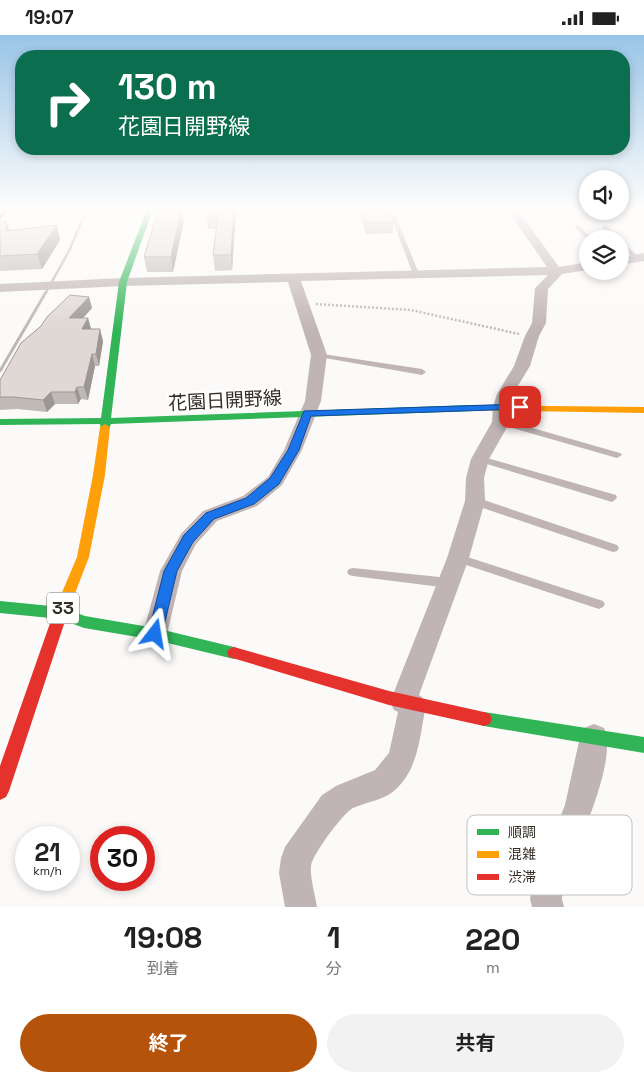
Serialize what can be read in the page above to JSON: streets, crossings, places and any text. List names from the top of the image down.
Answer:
{
  "streets": {
    "main road": ["花園日開野線", "33"]
  },
  "crossings": [
    ["花園日開野線", "33"]
  ],
  "legend": ["順調", "混雑", "渋滞"],
  "page": {
    "status": "19:07",
    "turn": ["130 m", "花園日開野線"],
    "speed": "21 km/h",
    "limit": "30",
    "eta": [
      "19:08",
      "到着",
      "1",
      "分",
      "220",
      "m"
    ],
    "buttons": ["終了", "共有"]
  }
}
